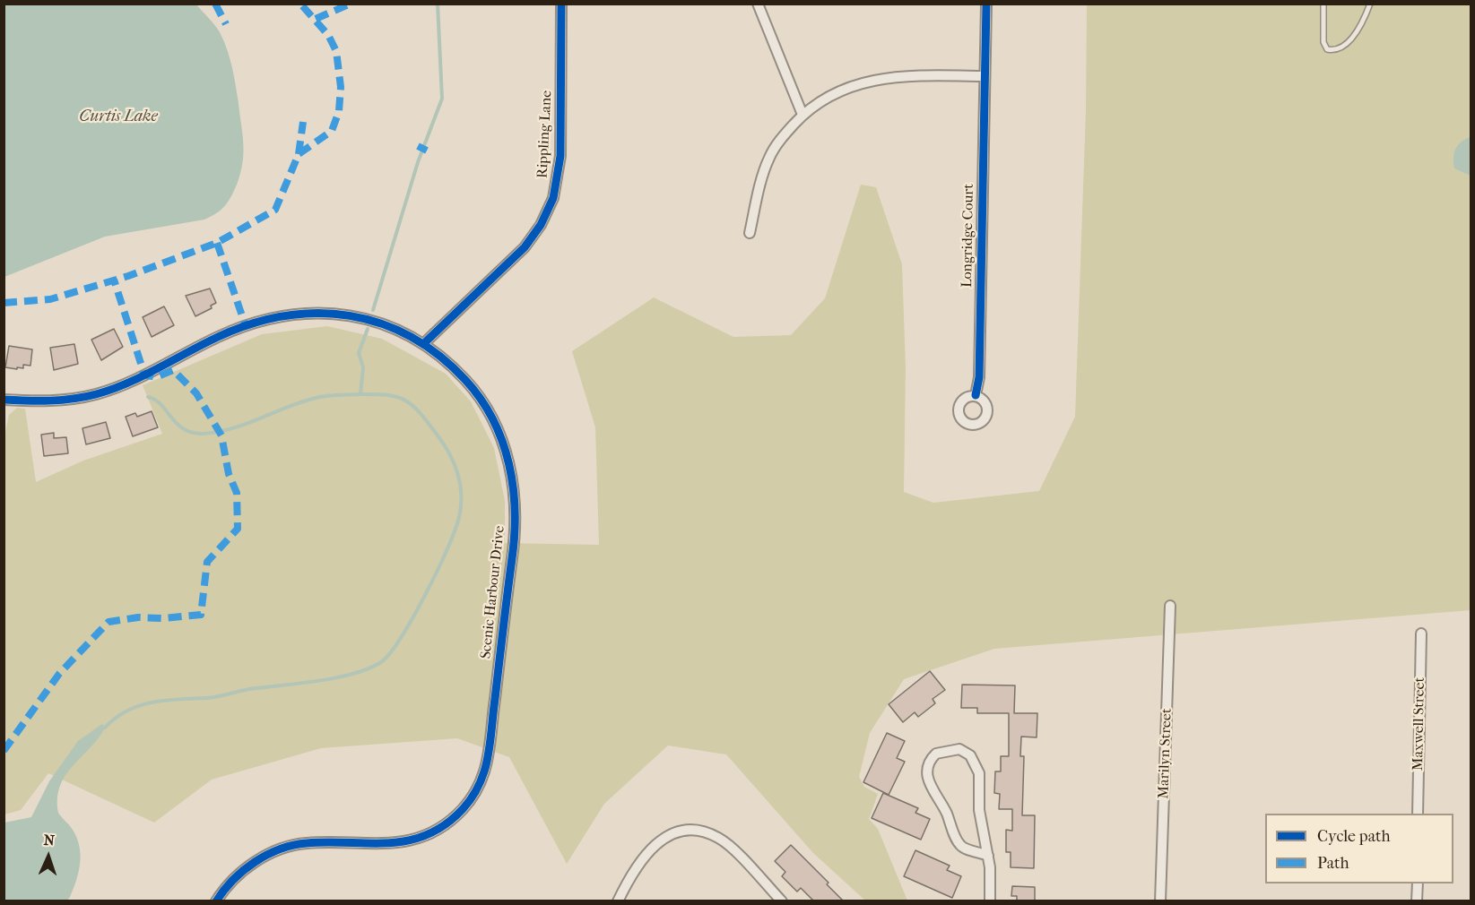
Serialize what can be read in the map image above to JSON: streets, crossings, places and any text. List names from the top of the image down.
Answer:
{
  "streets": {
    "street": [
      "Rippling Lane",
      "Longridge Court",
      "Scenic Harbour Drive",
      "Maxwell Street",
      "Marilyn Street"
    ]
  },
  "crossings": [
    ["Rippling Lane", "Scenic Harbour Drive"]
  ],
  "water": ["Curtis Lake"],
  "legend": ["Cycle path", "Path"],
  "north": "top"
}
